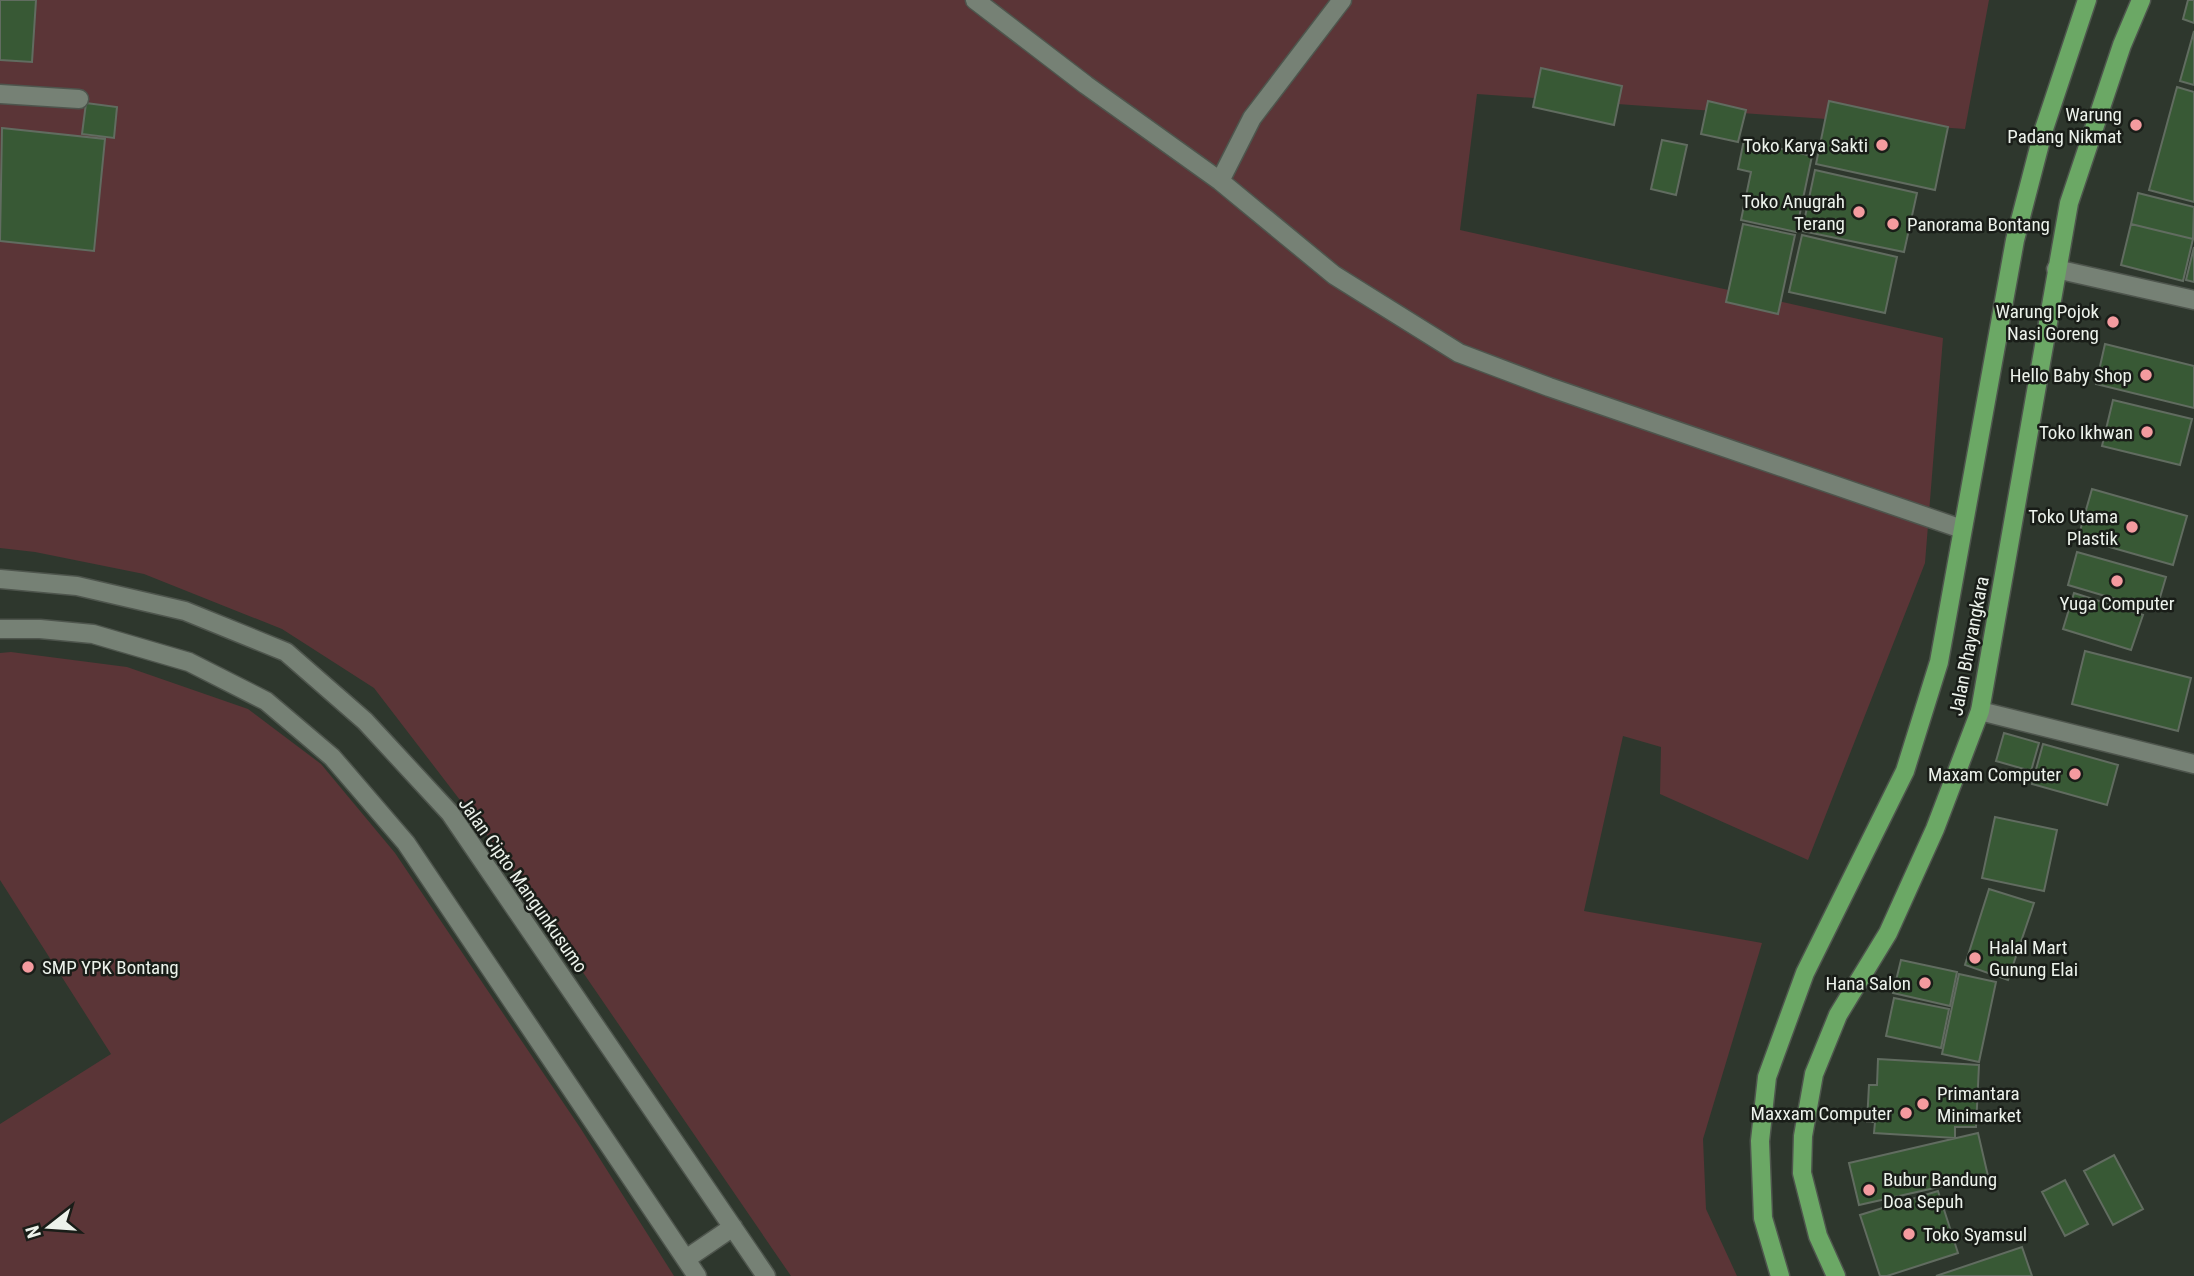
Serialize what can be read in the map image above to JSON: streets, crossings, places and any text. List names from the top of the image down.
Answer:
{
  "streets": {
    "main road": ["Jalan Bhayangkara"],
    "street": ["Jalan Cipto Mangunkusumo"]
  },
  "places": [
    "Warung Padang Nikmat",
    "Toko Karya Sakti",
    "Toko Anugrah Terang",
    "Panorama Bontang",
    "Warung Pojok Nasi Goreng",
    "Hello Baby Shop",
    "Toko Ikhwan",
    "Toko Utama Plastik",
    "Yuga Computer",
    "Maxam Computer",
    "Halal Mart Gunung Elai",
    "SMP YPK Bontang",
    "Hana Salon",
    "Primantara Minimarket",
    "Maxxam Computer",
    "Bubur Bandung Doa Sepuh",
    "Toko Syamsul"
  ],
  "north": "left"
}
